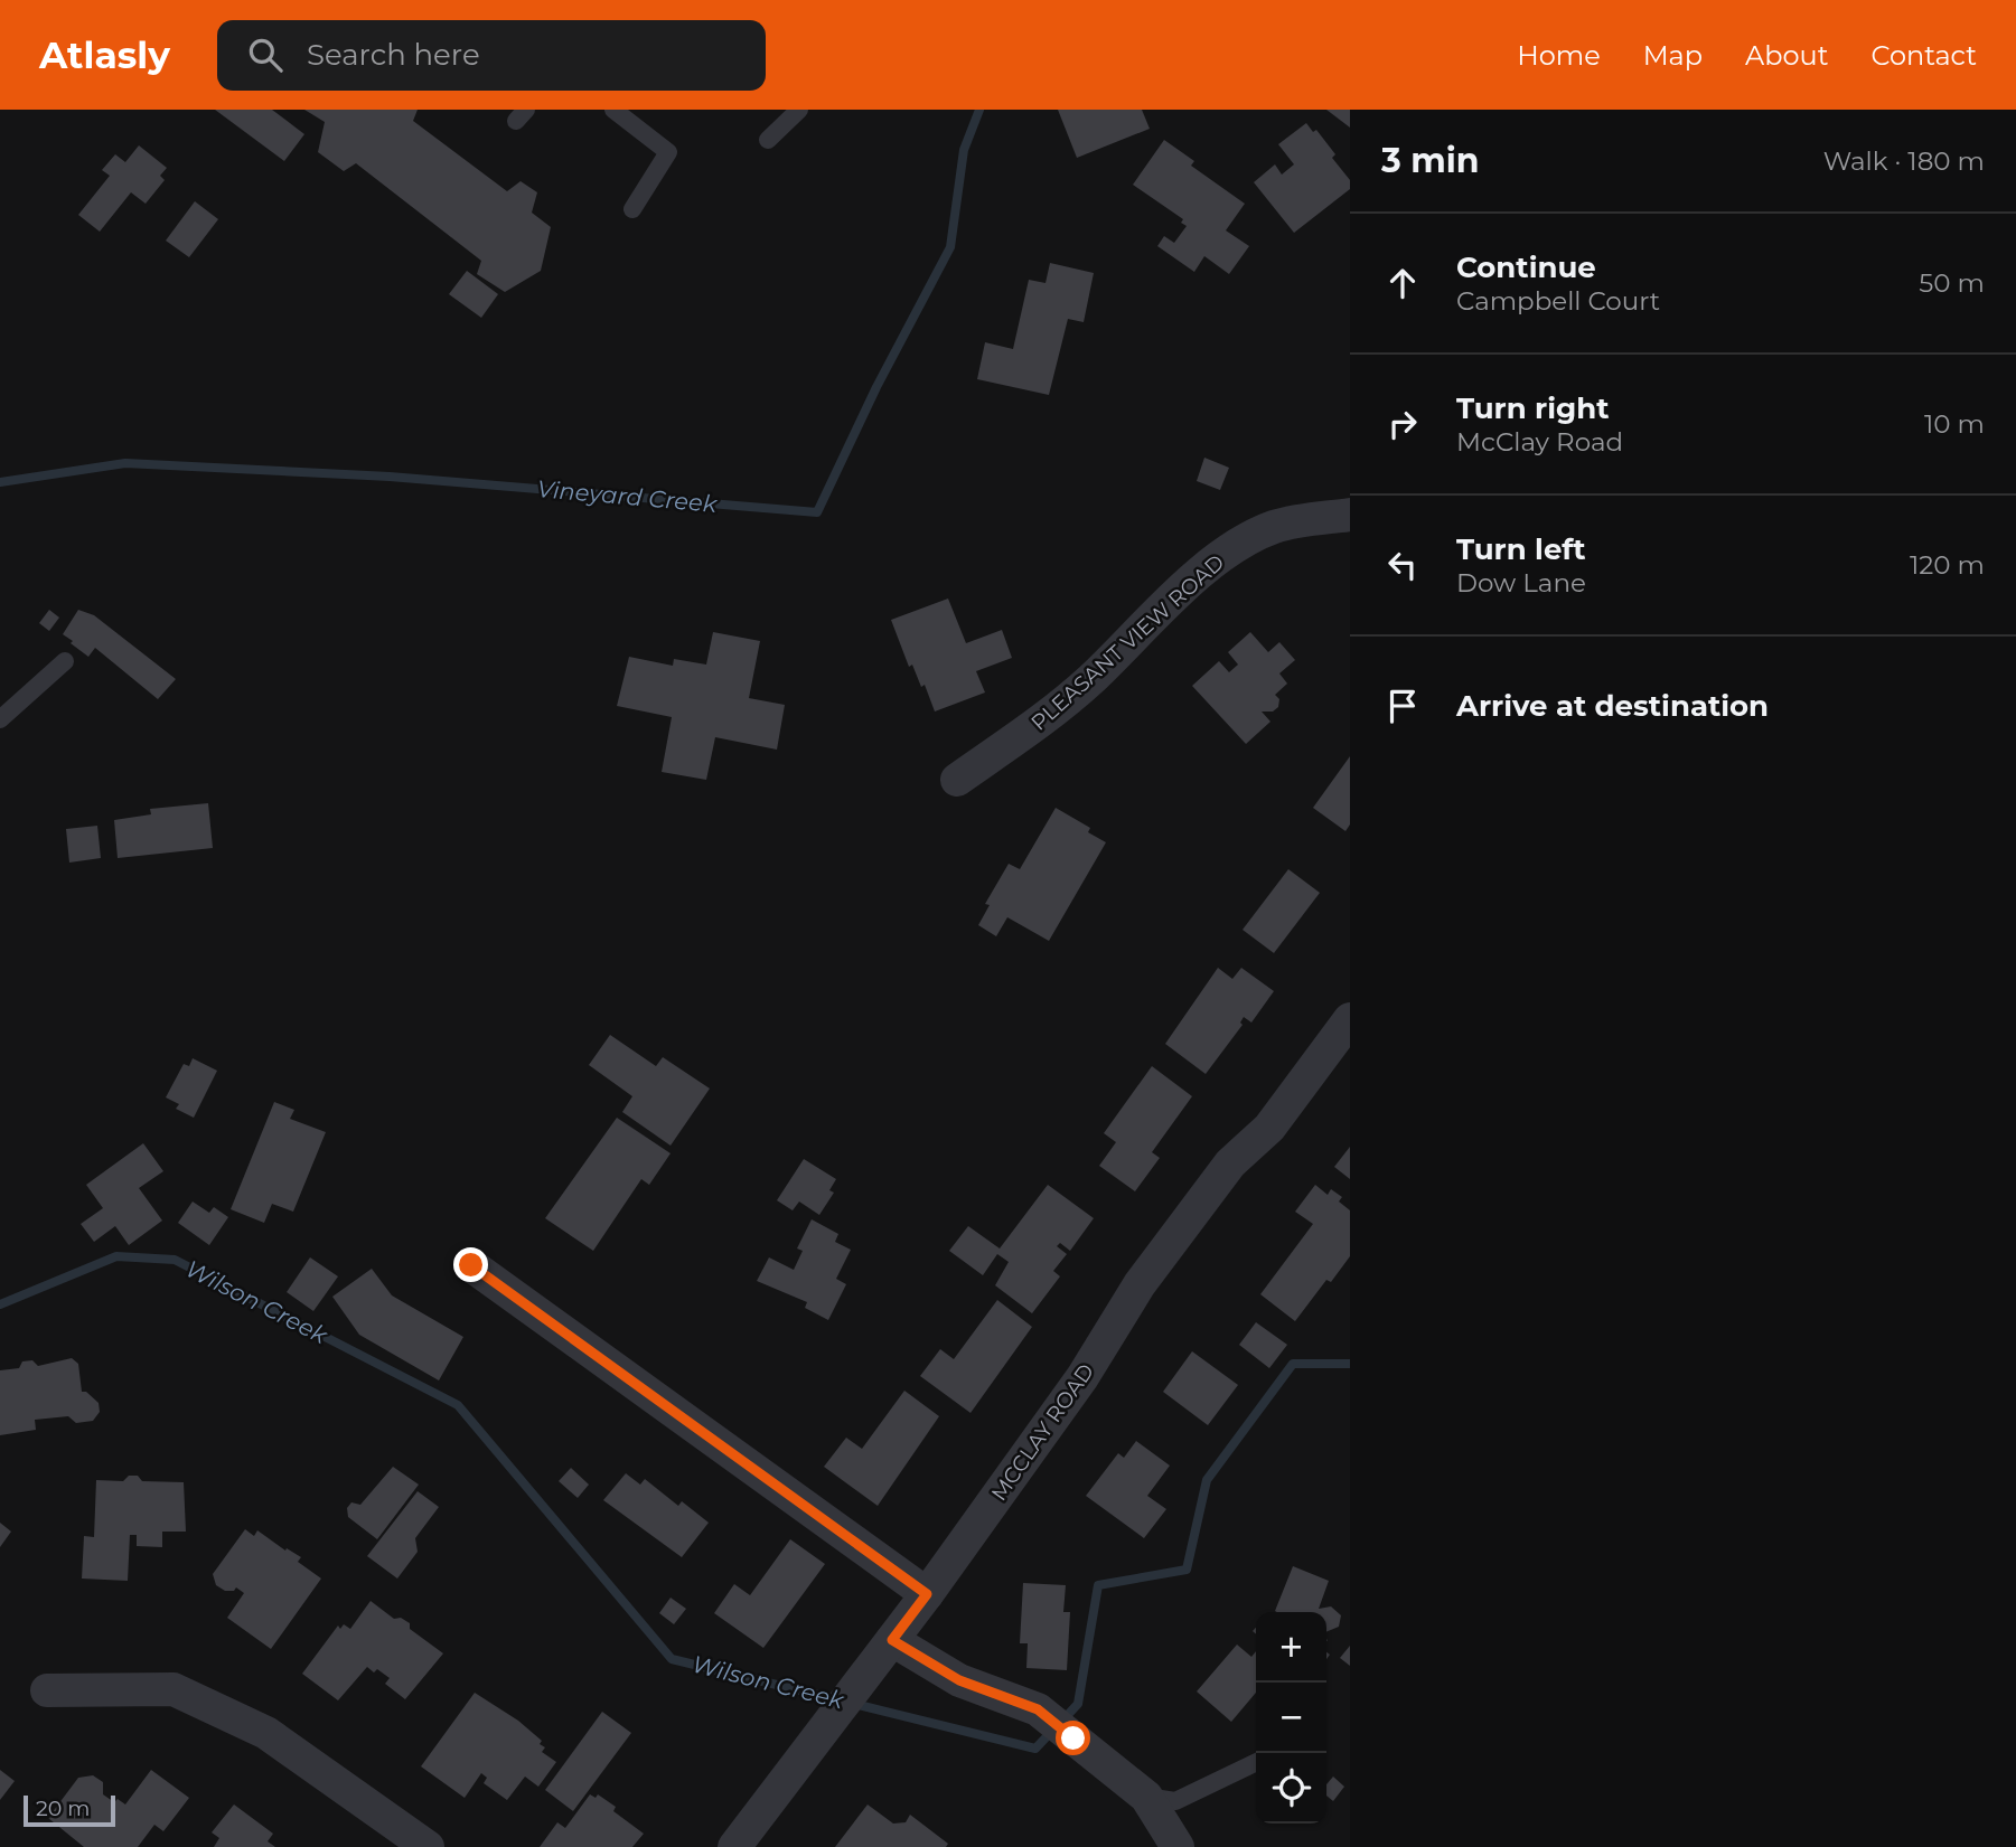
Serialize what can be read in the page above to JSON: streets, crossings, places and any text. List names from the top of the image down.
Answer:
{
  "streets": {
    "street": ["PLEASANT VIEW ROAD", "MCCLAY ROAD"]
  },
  "water": ["Vineyard Creek", "Wilson Creek"],
  "scale_bar": "20 m",
  "page": {
    "header": "Atlasly",
    "search": "Search here",
    "nav": [
      "Home",
      "Map",
      "About",
      "Contact"
    ],
    "heading": ["3 min", "Walk · 180 m"],
    "list": [
      ["Continue", "Campbell Court", "50 m"],
      ["Turn right", "McClay Road", "10 m"],
      ["Turn left", "Dow Lane", "120 m"],
      "Arrive at destination"
    ],
    "map_buttons": ["+", "−"],
    "scale": "20 m"
  }
}
